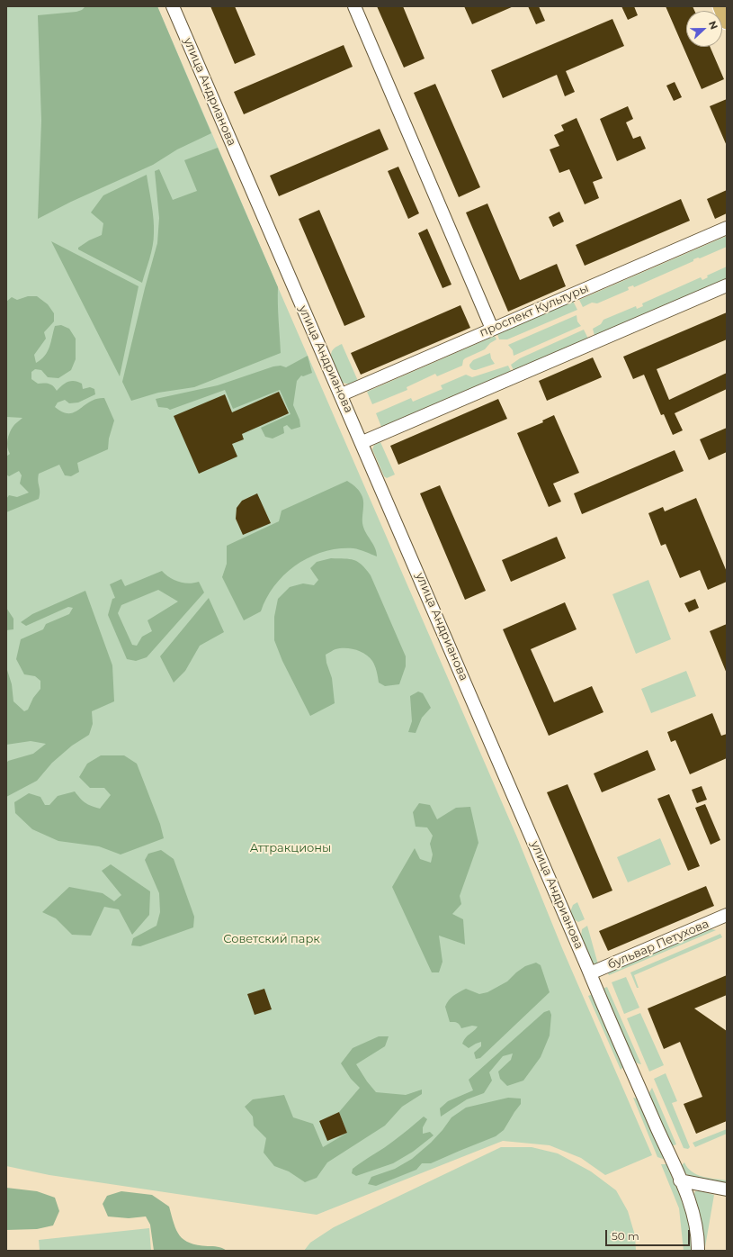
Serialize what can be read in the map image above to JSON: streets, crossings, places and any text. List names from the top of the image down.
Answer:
{
  "streets": {
    "street": ["улица Андрианова", "проспект Культуры", "бульвар Петухова"]
  },
  "crossings": [
    ["улица Андрианова", "проспект Культуры"],
    ["улица Андрианова", "бульвар Петухова"]
  ],
  "parks": ["Аттракционы", "Советский парк"],
  "scale_bar": "50 m",
  "north": "right"
}
